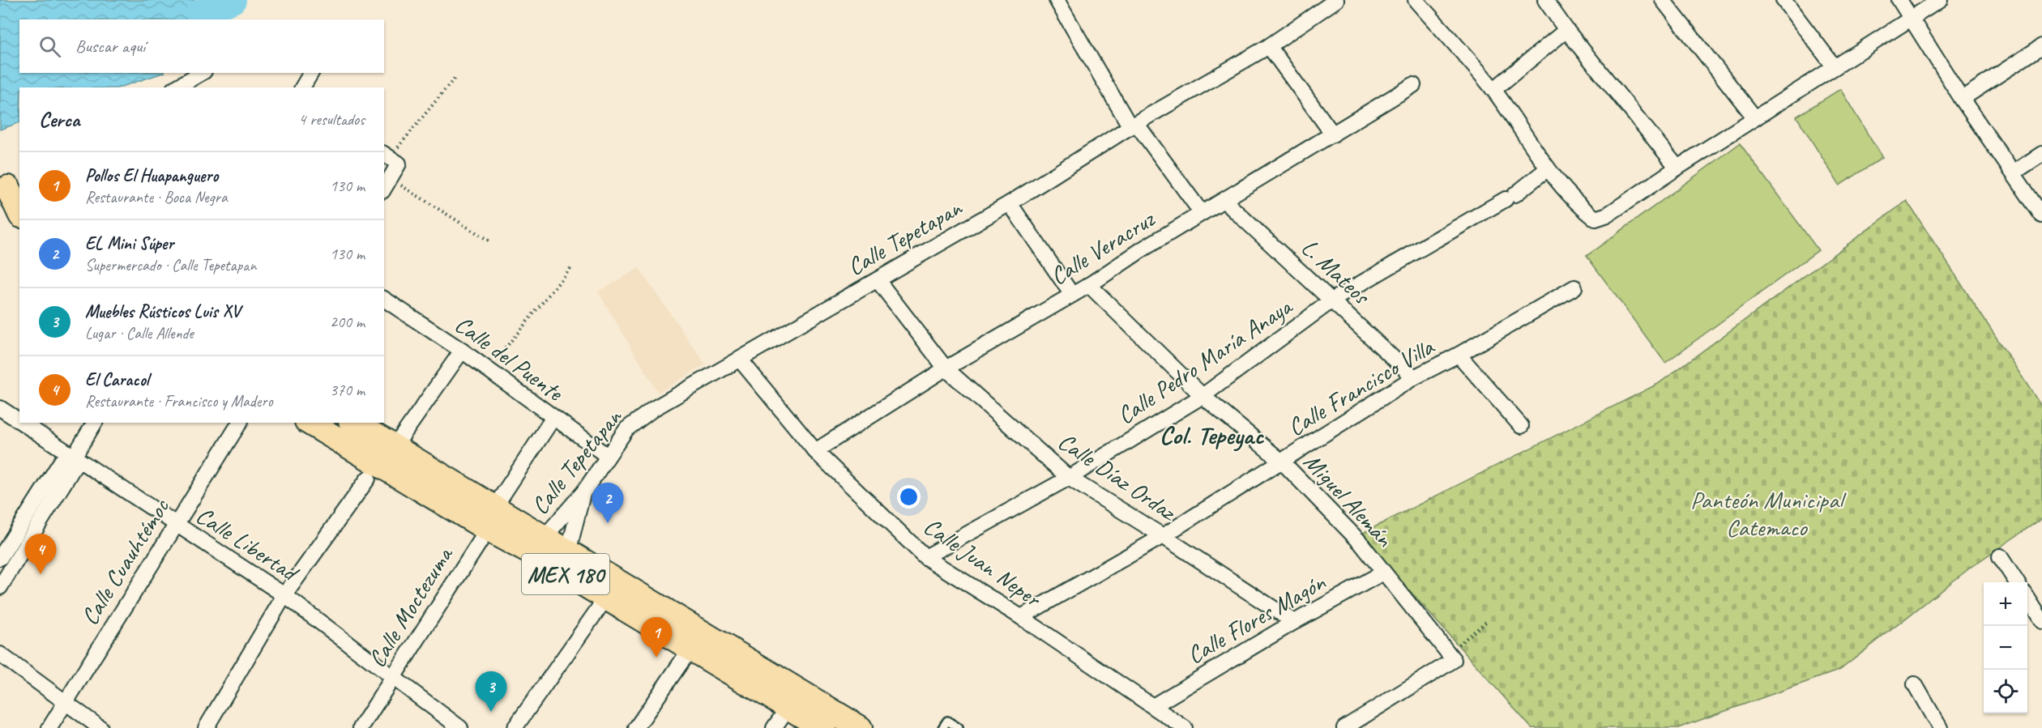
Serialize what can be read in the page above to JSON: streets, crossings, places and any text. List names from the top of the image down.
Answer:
{
  "streets": {
    "main road": ["MEX 180"],
    "street": [
      "Calle Tepetapan",
      "Calle Veracruz",
      "L. Mateos",
      "Calle del Puente",
      "Calle Pedro María Anaya",
      "Calle Francisco Villa",
      "Calle Díaz Ordaz",
      "Miguel Alemán",
      "Calle Libertad",
      "Calle Cuauhtémoc",
      "Calle Juan Neper",
      "Calle Moctezuma",
      "Calle Flores Magón"
    ]
  },
  "crossings": [
    ["Calle Tepetapan", "Calle del Puente"],
    ["Calle Tepetapan", "Calle Díaz Ordaz"],
    ["Calle Tepetapan", "Calle Juan Neper"],
    ["Calle Tepetapan", "MEX 180"],
    ["Calle Veracruz", "L. Mateos"],
    ["Calle Veracruz", "Calle Díaz Ordaz"],
    ["Calle Veracruz", "Miguel Alemán"],
    ["Calle Veracruz", "Calle Juan Neper"],
    ["L. Mateos", "Calle Pedro María Anaya"],
    ["L. Mateos", "Calle Francisco Villa"],
    ["Calle del Puente", "Calle Moctezuma"],
    ["Calle Pedro María Anaya", "Calle Díaz Ordaz"],
    ["Calle Pedro María Anaya", "Miguel Alemán"],
    ["Calle Pedro María Anaya", "Calle Juan Neper"],
    ["Calle Francisco Villa", "Calle Díaz Ordaz"],
    ["Calle Francisco Villa", "Miguel Alemán"],
    ["Calle Francisco Villa", "Calle Juan Neper"],
    ["Calle Díaz Ordaz", "Calle Flores Magón"],
    ["Miguel Alemán", "Calle Flores Magón"],
    ["Calle Libertad", "Calle Cuauhtémoc"],
    ["Calle Libertad", "Calle Moctezuma"],
    ["Calle Juan Neper", "Calle Flores Magón"],
    ["MEX 180", "Calle Moctezuma"]
  ],
  "districts": ["Col. Tepeyac"],
  "parks": ["Panteón Municipal Catemaco"],
  "page": {
    "search": "Buscar aquí",
    "heading": ["Cerca", "4 resultados"],
    "list": [
      {
        "mark": "1",
        "name": "Pollos El Huapanguero",
        "note": "Restaurante · Boca Negra",
        "value": "130 m"
      },
      {
        "mark": "2",
        "name": "EL Mini Súper",
        "note": "Supermercado · Calle Tepetapan",
        "value": "130 m"
      },
      {
        "mark": "3",
        "name": "Muebles Rústicos Luis XV",
        "note": "Lugar · Calle Allende",
        "value": "200 m"
      },
      {
        "mark": "4",
        "name": "El Caracol",
        "note": "Restaurante · Francisco y Madero",
        "value": "370 m"
      }
    ],
    "pins": [
      "2",
      "4",
      "1",
      "3"
    ],
    "map_buttons": ["+", "−"]
  }
}
